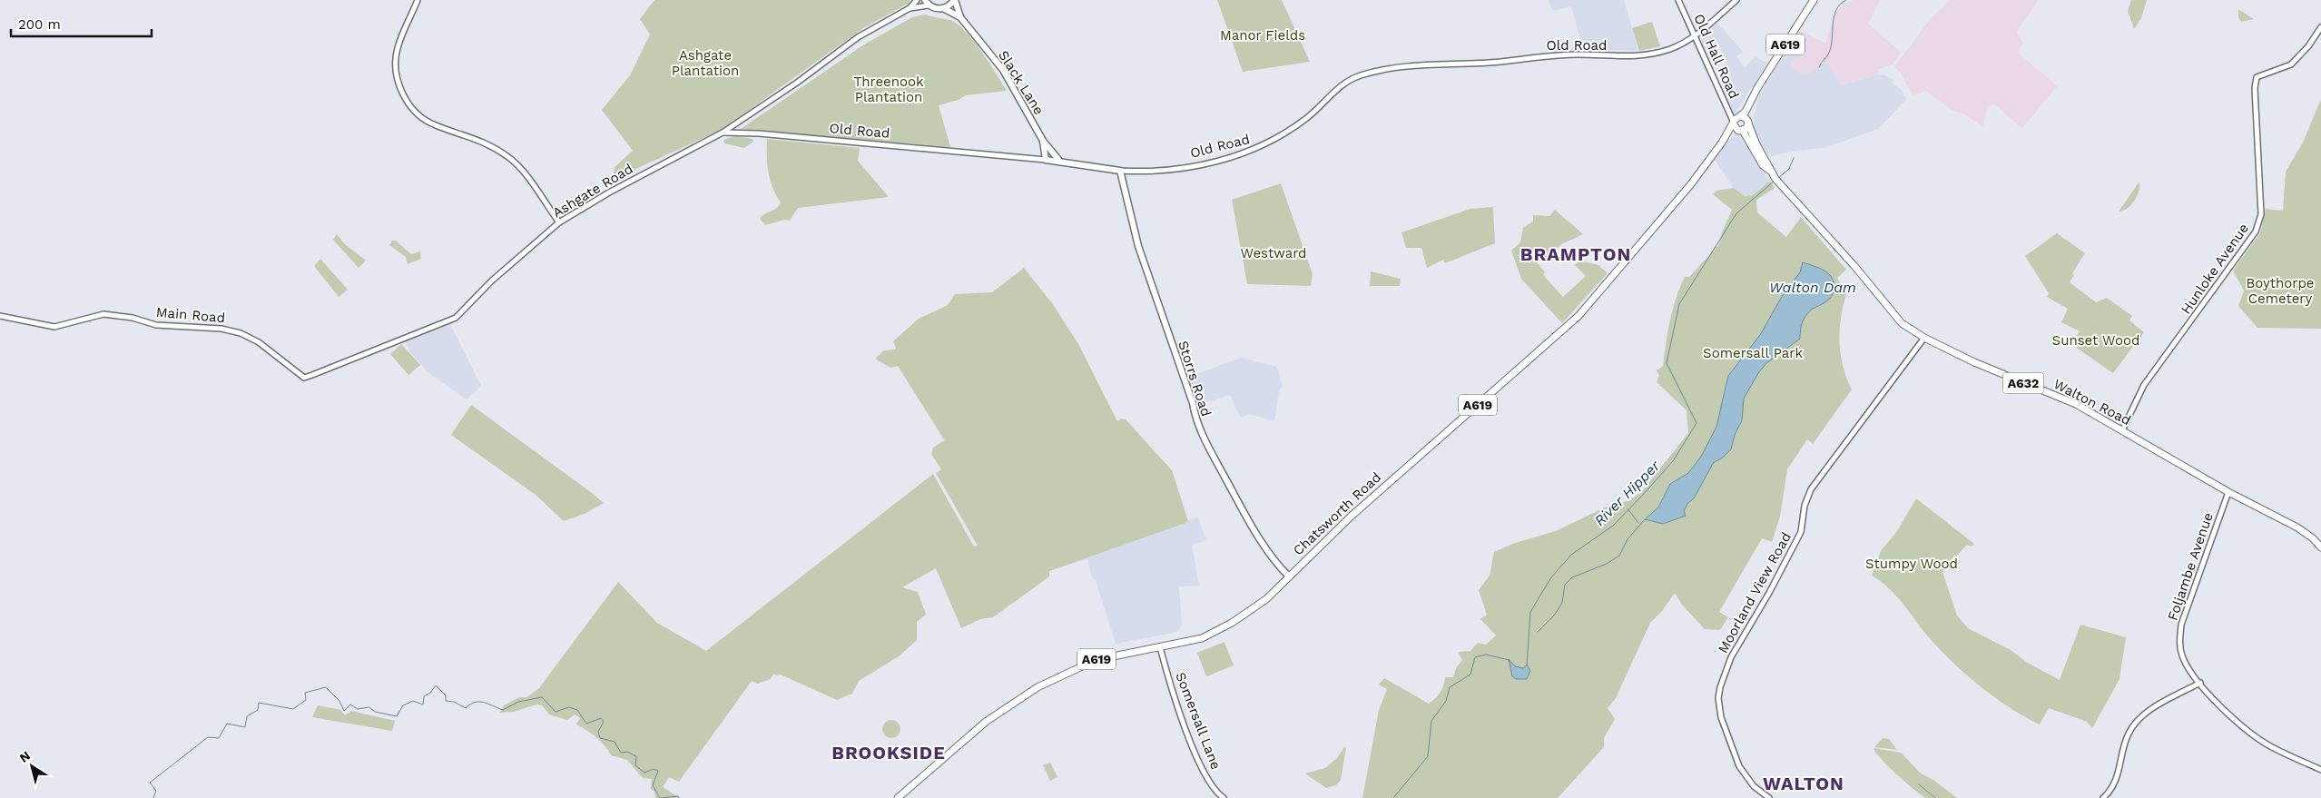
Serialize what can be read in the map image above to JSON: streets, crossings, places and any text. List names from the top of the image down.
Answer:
{
  "streets": {
    "main road": [
      "A619",
      "Old Road",
      "Slack Lane",
      "Storrs Road",
      "A632",
      "Walton Road",
      "Chatsworth Road"
    ],
    "street": [
      "Old Hall Road",
      "Ashgate Road",
      "Hunloke Avenue",
      "Main Road",
      "Foljambe Avenue",
      "Moorland View Road",
      "Somersall Lane"
    ]
  },
  "crossings": [
    ["Old Road", "Old Hall Road"],
    ["Old Road", "Slack Lane"],
    ["Old Road", "Ashgate Road"],
    ["Old Road", "Storrs Road"],
    ["Old Hall Road", "Walton Road"],
    ["Old Hall Road", "Chatsworth Road"],
    ["Slack Lane", "Ashgate Road"],
    ["Ashgate Road", "Main Road"],
    ["Hunloke Avenue", "Walton Road"],
    ["Storrs Road", "Chatsworth Road"],
    ["Walton Road", "Chatsworth Road"],
    ["Walton Road", "Foljambe Avenue"],
    ["Walton Road", "Moorland View Road"],
    ["Chatsworth Road", "Somersall Lane"]
  ],
  "districts": ["BRAMPTON", "BROOKSIDE", "WALTON"],
  "water": ["Walton Dam", "River Hipper"],
  "parks": [
    "Manor Fields",
    "Ashgate Plantation",
    "Threenook Plantation",
    "Westward",
    "Boythorpe Cemetery",
    "Sunset Wood",
    "Somersall Park",
    "Stumpy Wood"
  ],
  "scale_bar": "200 m",
  "north": "top left"
}
